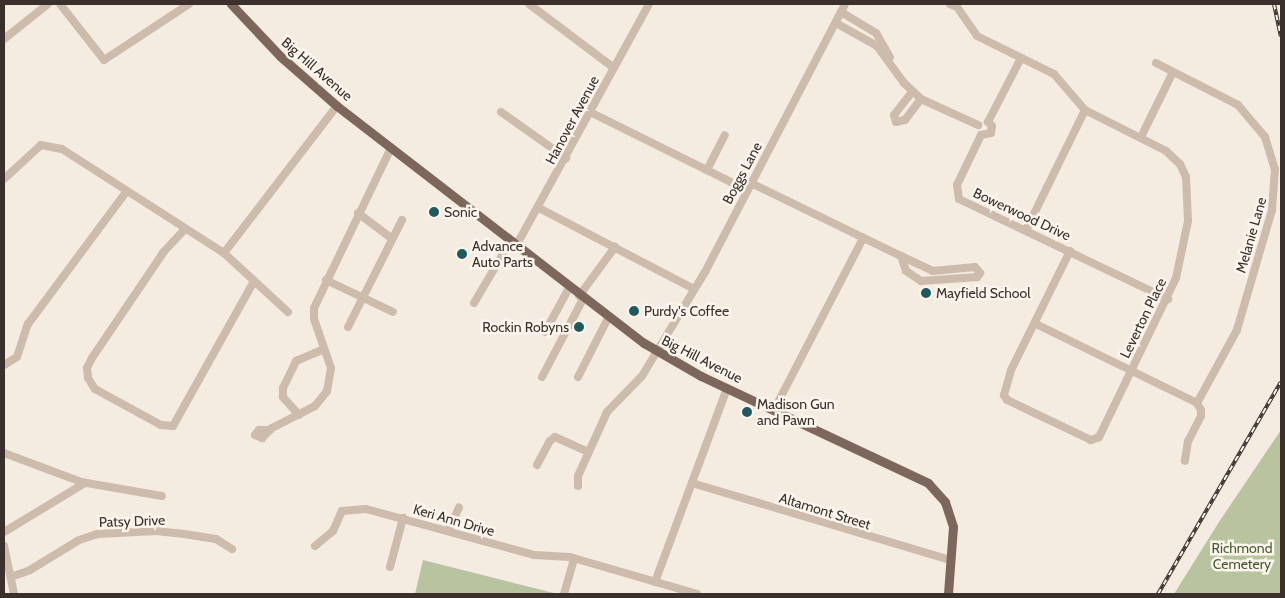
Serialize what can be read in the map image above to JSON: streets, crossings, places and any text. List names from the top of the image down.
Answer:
{
  "streets": {
    "main road": ["Big Hill Avenue"],
    "street": [
      "Hanover Avenue",
      "Boggs Lane",
      "Bowerwood Drive",
      "Melanie Lane",
      "Leverton Place",
      "Altamont Street",
      "Keri Ann Drive",
      "Patsy Drive"
    ]
  },
  "crossings": [
    ["Big Hill Avenue", "Hanover Avenue"],
    ["Big Hill Avenue", "Boggs Lane"],
    ["Big Hill Avenue", "Altamont Street"],
    ["Bowerwood Drive", "Leverton Place"]
  ],
  "parks": ["Richmond Cemetery"],
  "places": [
    "Sonic",
    "Advance Auto Parts",
    "Mayfield School",
    "Purdy's Coffee",
    "Rockin Robyns",
    "Madison Gun and Pawn"
  ]
}
